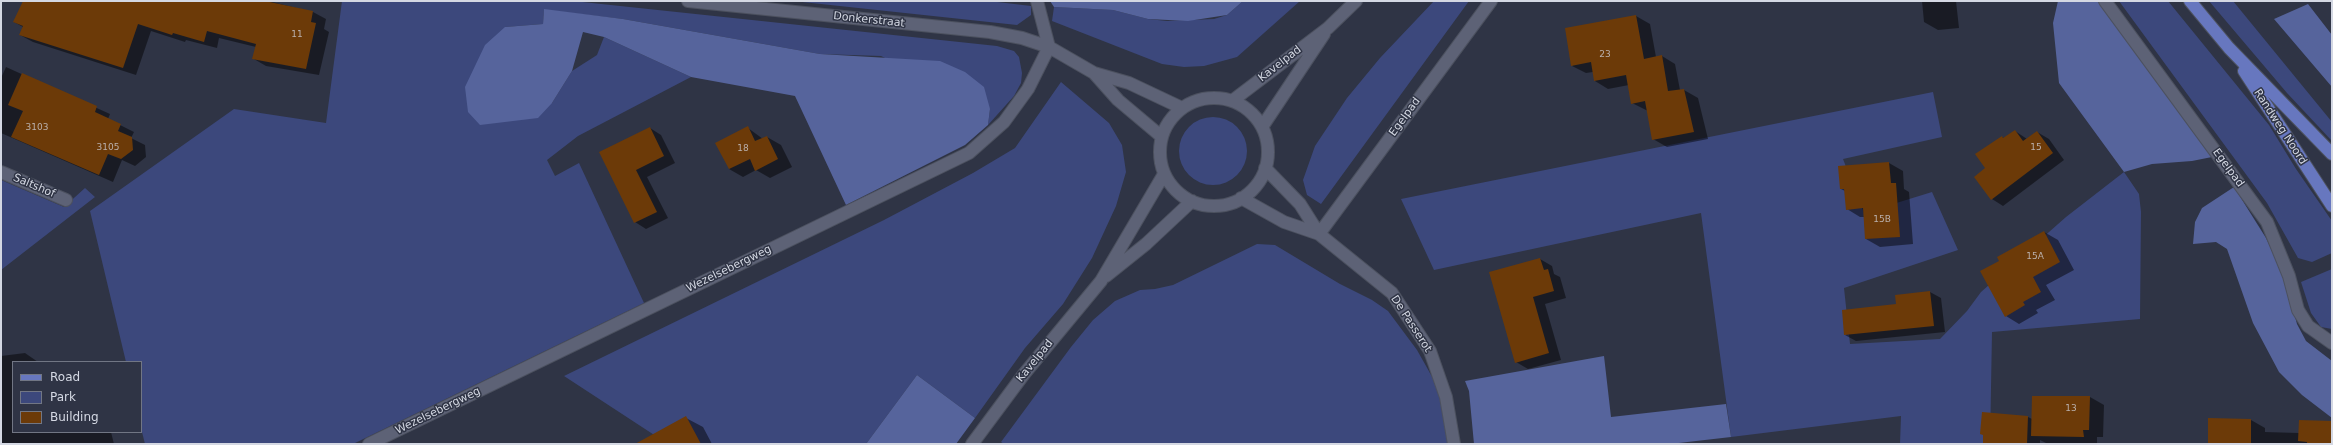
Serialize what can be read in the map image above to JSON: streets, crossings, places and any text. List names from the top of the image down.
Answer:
{
  "streets": {
    "main road": ["Randweg Noord"],
    "street": [
      "Donkerstraat",
      "Kavelpad",
      "Egelpad",
      "Saltshof",
      "Wezelsebergweg",
      "De Passerot"
    ]
  },
  "crossings": [
    ["Donkerstraat", "Kavelpad"],
    ["Donkerstraat", "Wezelsebergweg"],
    ["Donkerstraat", "De Passerot"],
    ["Kavelpad", "De Passerot"],
    ["Egelpad", "De Passerot"]
  ],
  "house_numbers": [
    "11",
    "23",
    "3103",
    "3105",
    "15",
    "18",
    "15B",
    "15A",
    "13"
  ],
  "legend": ["Road", "Park", "Building"]
}
